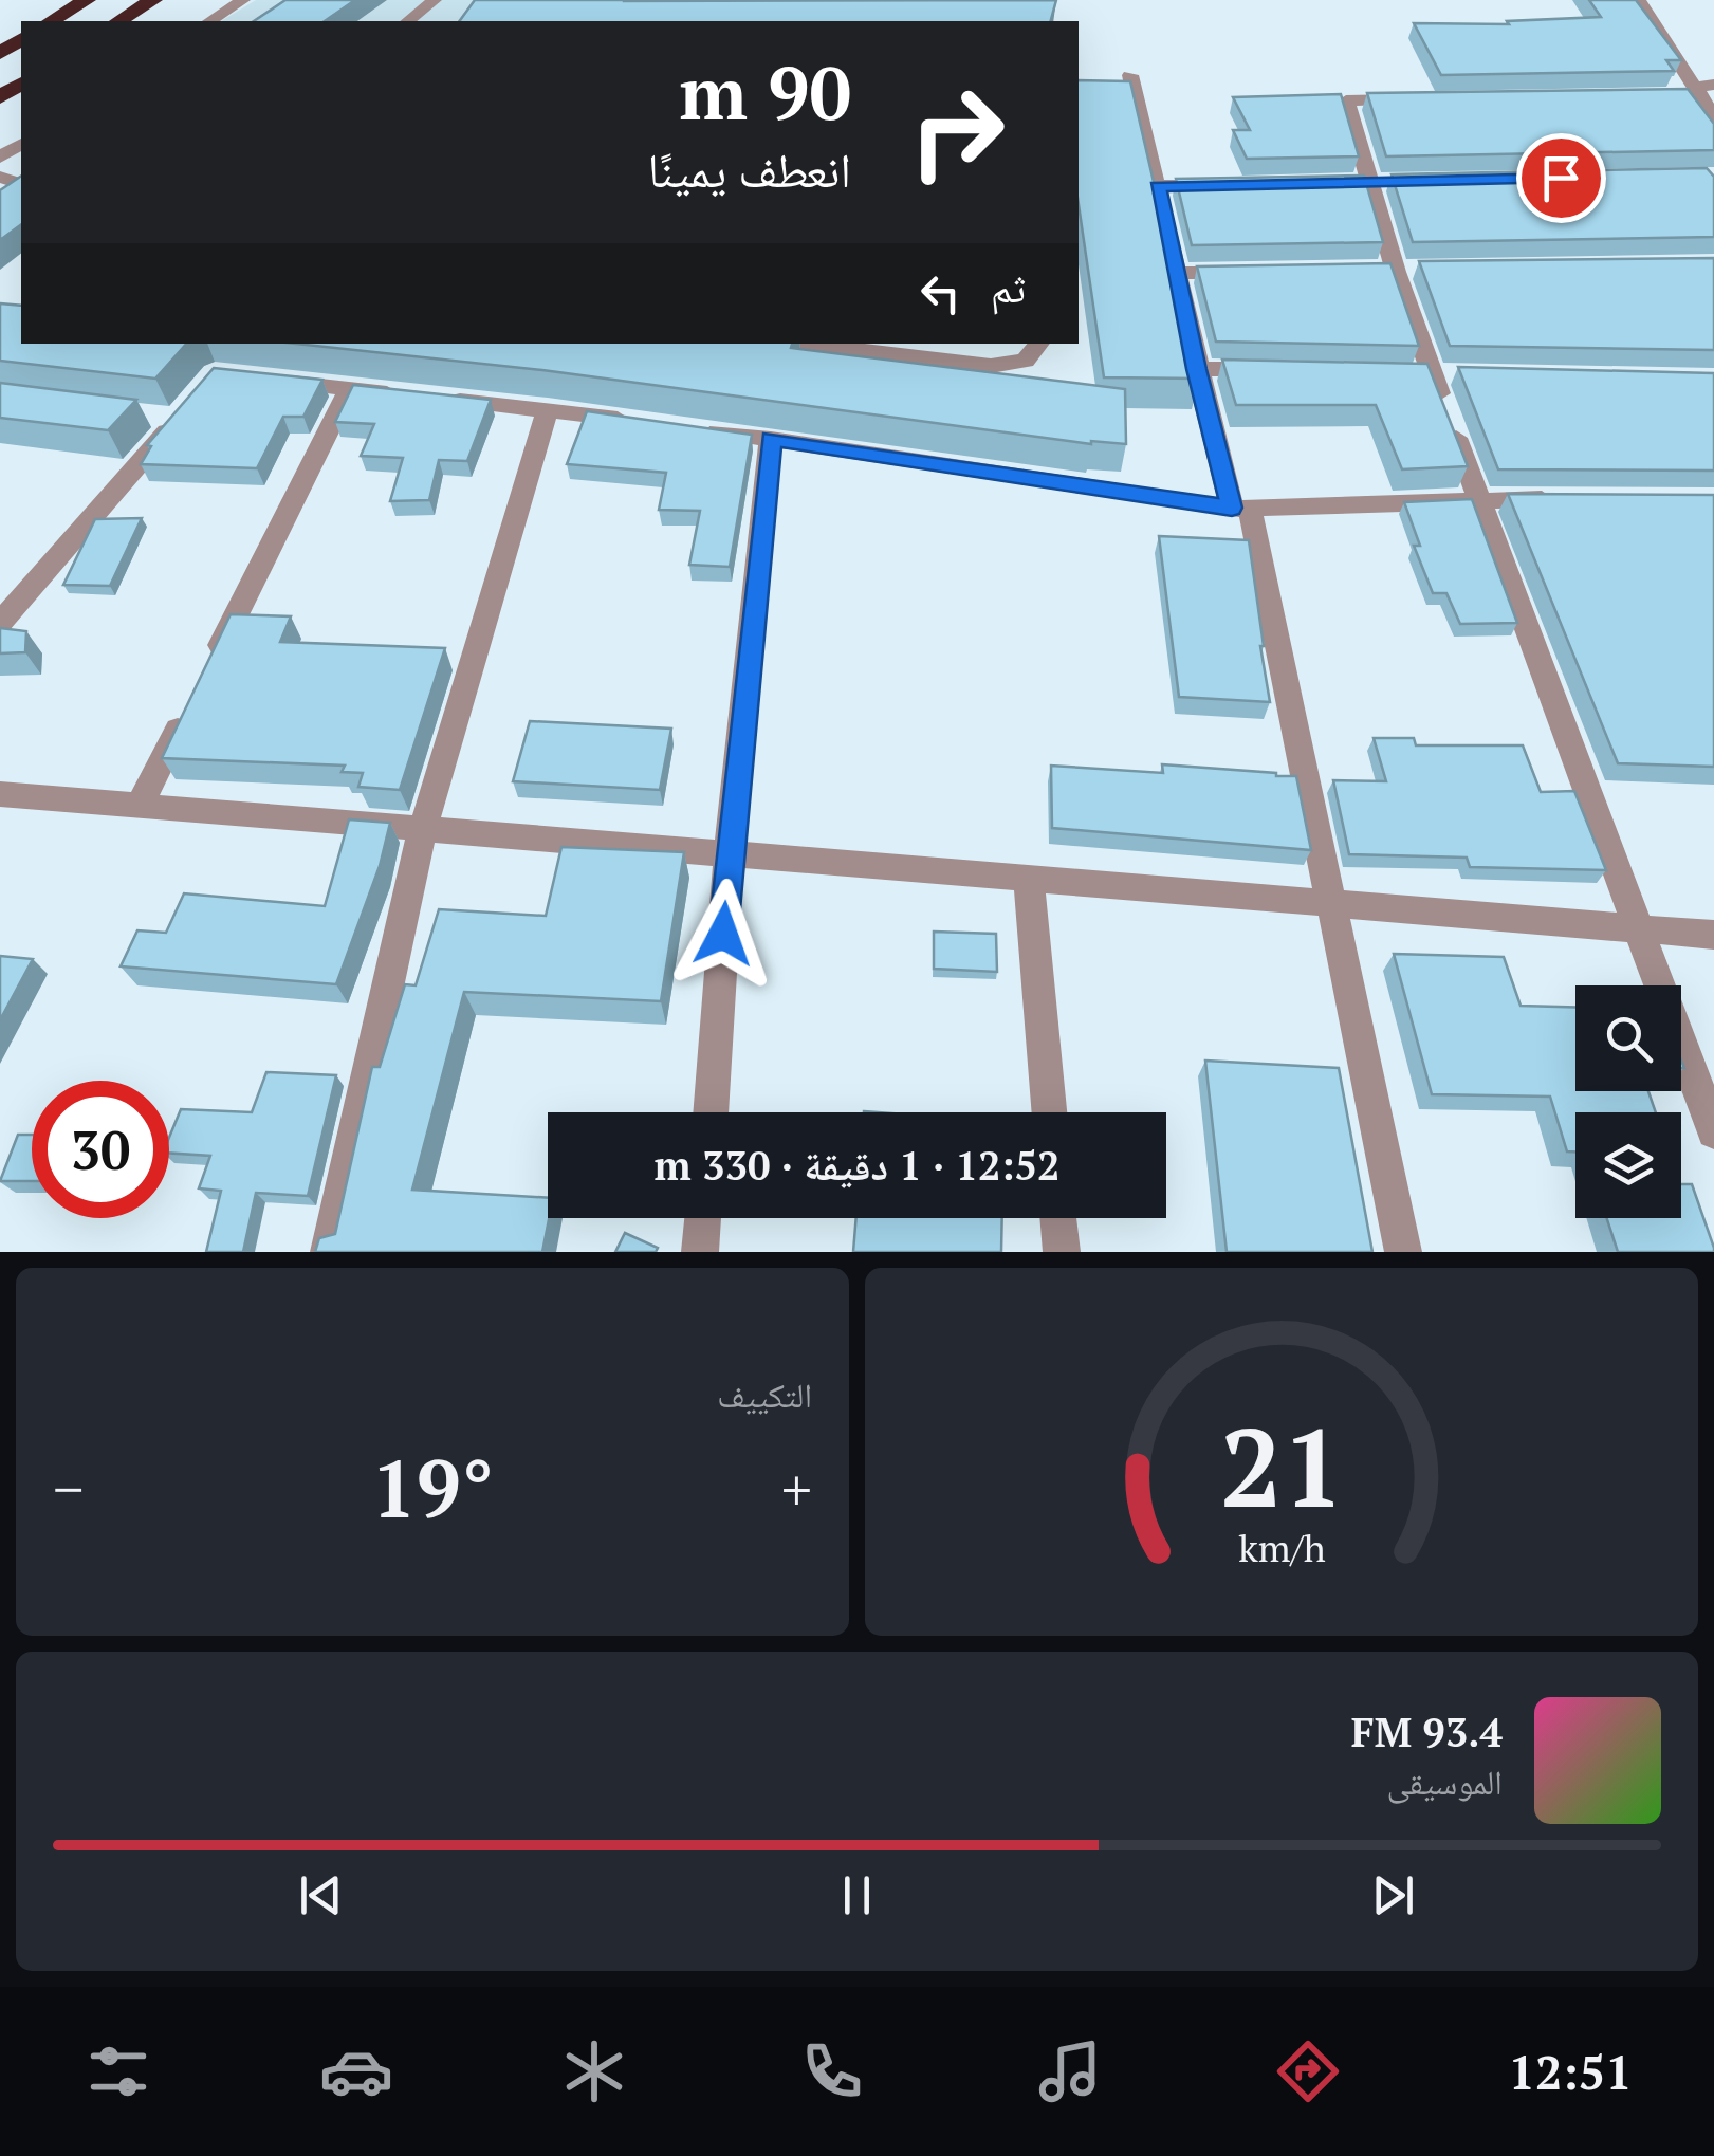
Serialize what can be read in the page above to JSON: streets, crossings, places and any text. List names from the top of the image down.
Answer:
{
  "page": {
    "turn": ["90 m", "انعطف يمينًا"],
    "then": "ثم",
    "limit": "30",
    "trip": "12:52 · 1 دقيقة · 330 m",
    "tile": "التكييف",
    "heat": ["−", "19°", "+"],
    "song": ["93.4 FM", "الموسيقى"],
    "tabs": "12:51",
    "gauge": ["21", "km/h"]
  }
}
